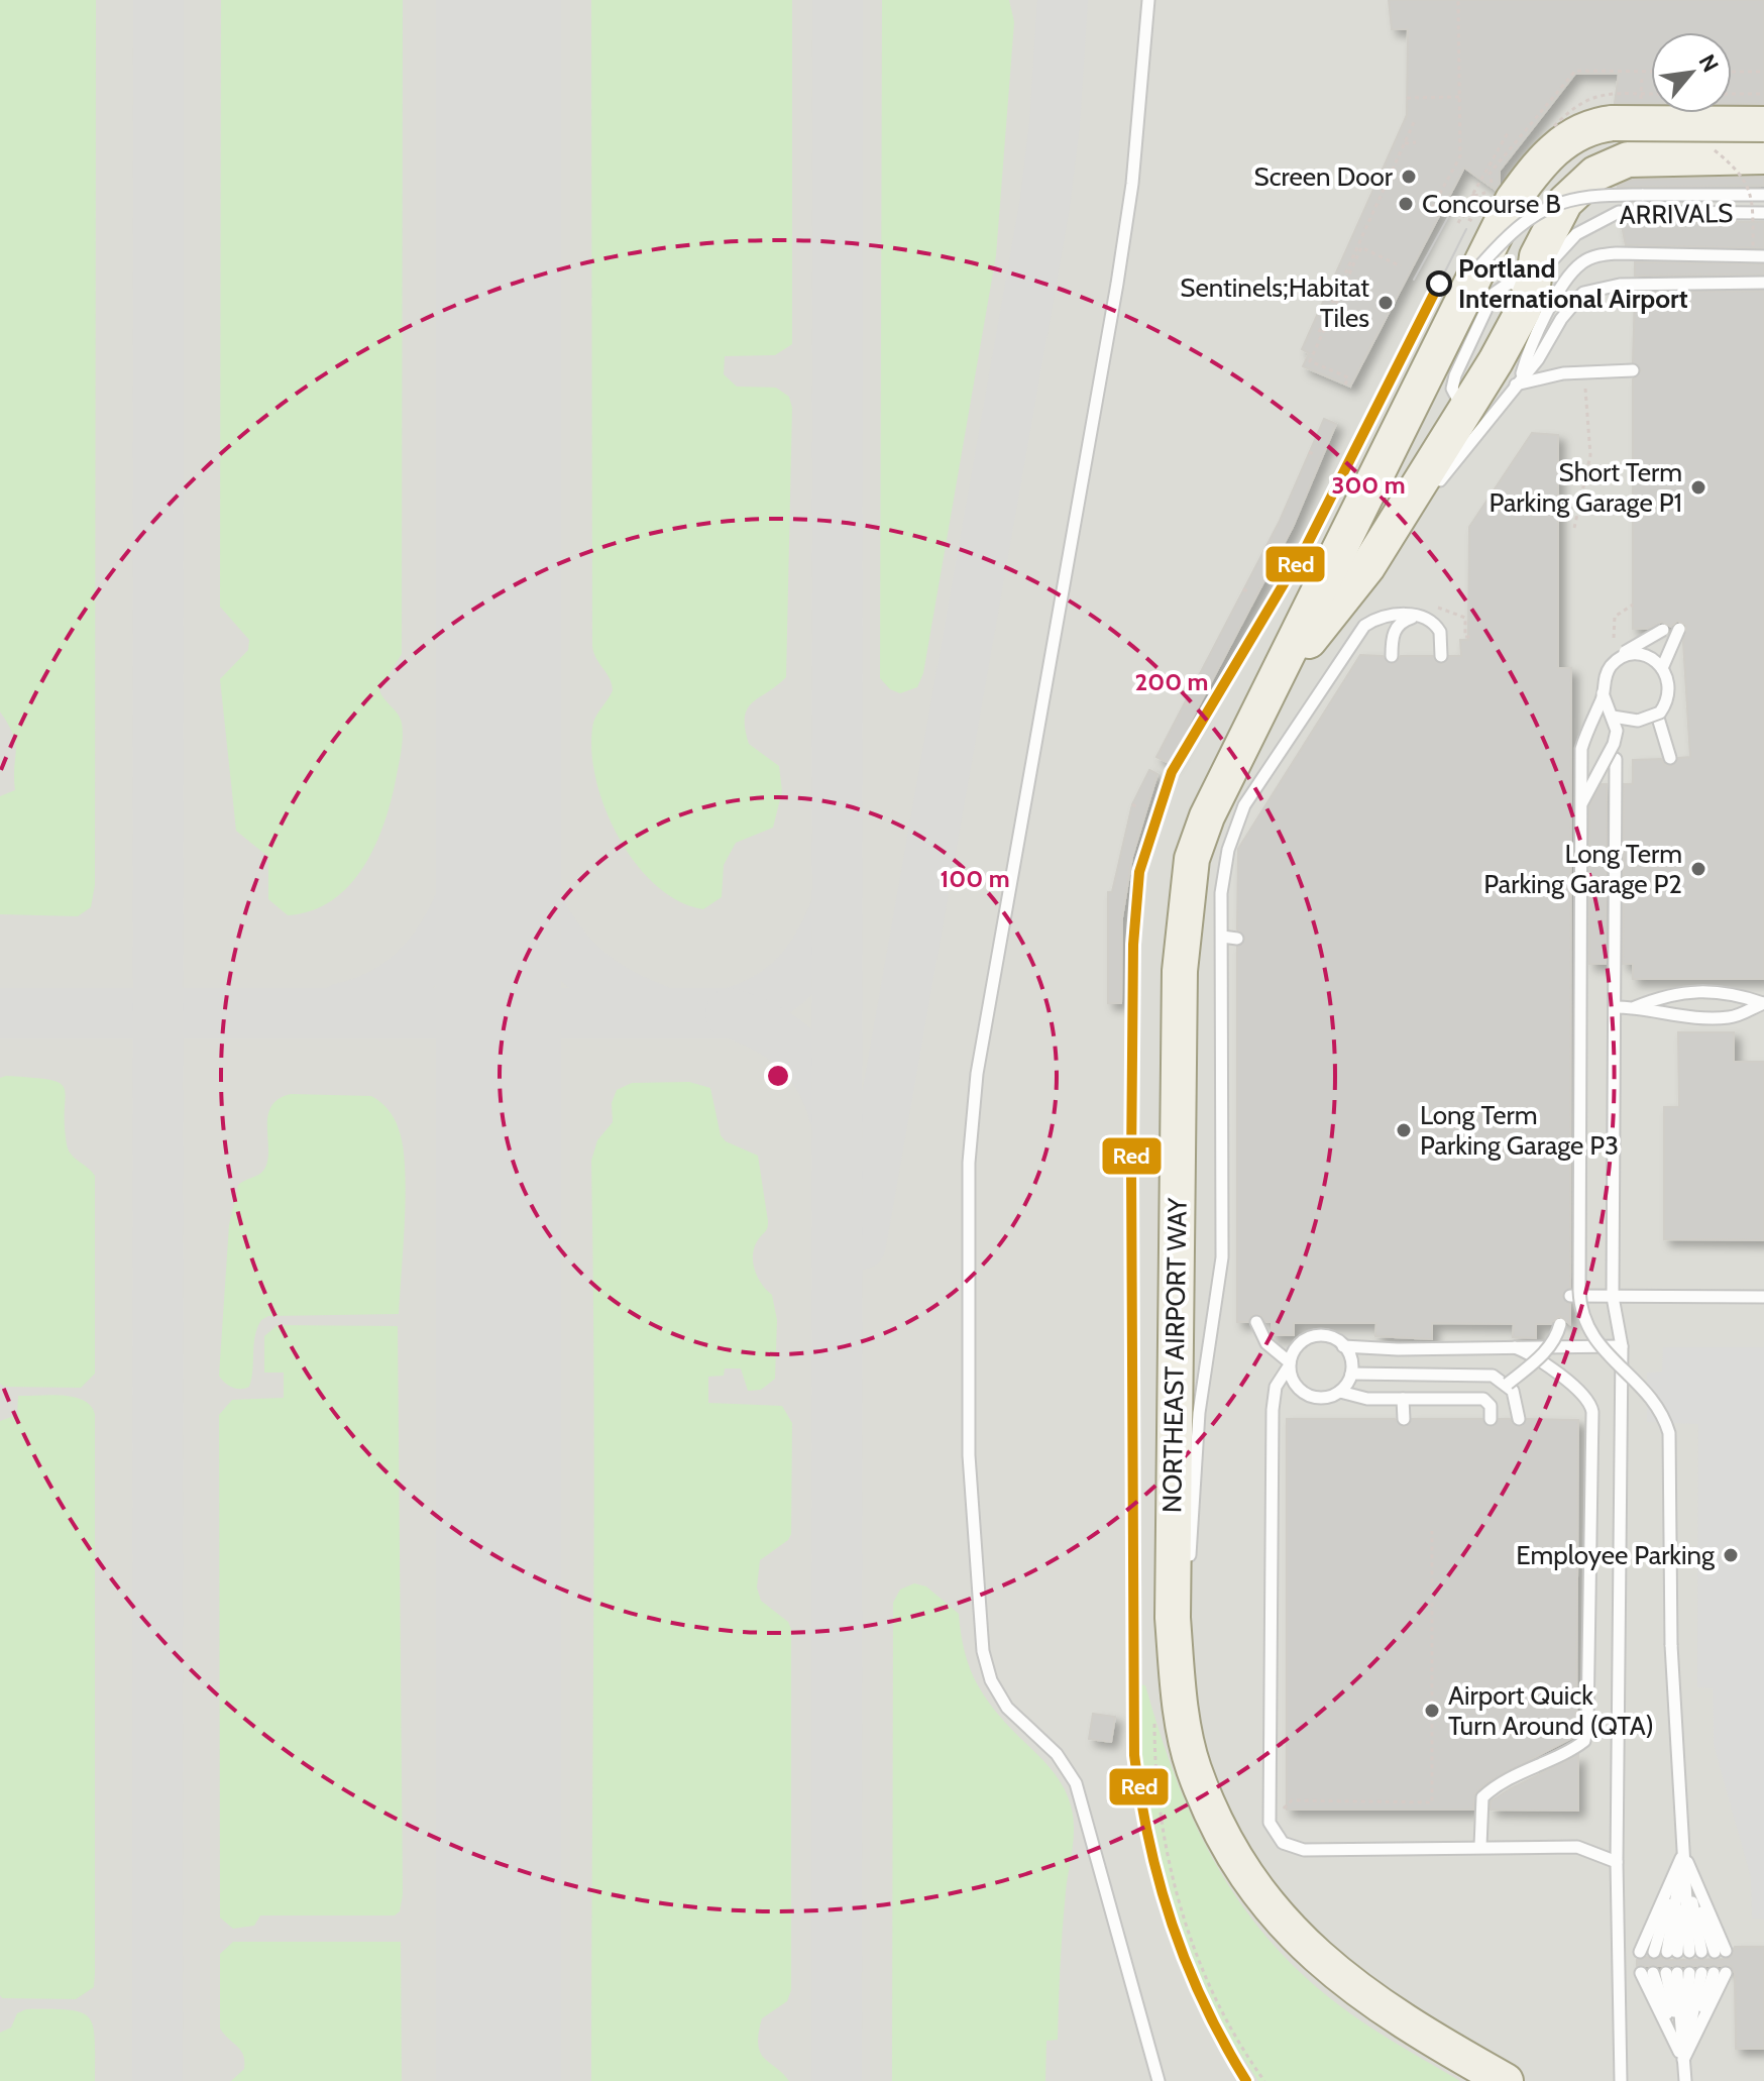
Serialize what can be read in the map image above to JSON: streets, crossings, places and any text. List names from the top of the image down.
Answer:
{
  "streets": {
    "main road": ["ARRIVALS", "NORTHEAST AIRPORT WAY"]
  },
  "places": [
    "Screen Door",
    "Concourse B",
    "Portland International Airport",
    "Sentinels;Habitat Tiles",
    "Short Term Parking Garage P1",
    "Long Term Parking Garage P2",
    "Long Term Parking Garage P3",
    "Employee Parking",
    "Airport Quick Turn Around (QTA)"
  ],
  "lines": ["transit line Red"],
  "north": "top right",
  "rings": ["300 m", "200 m", "100 m"]
}
